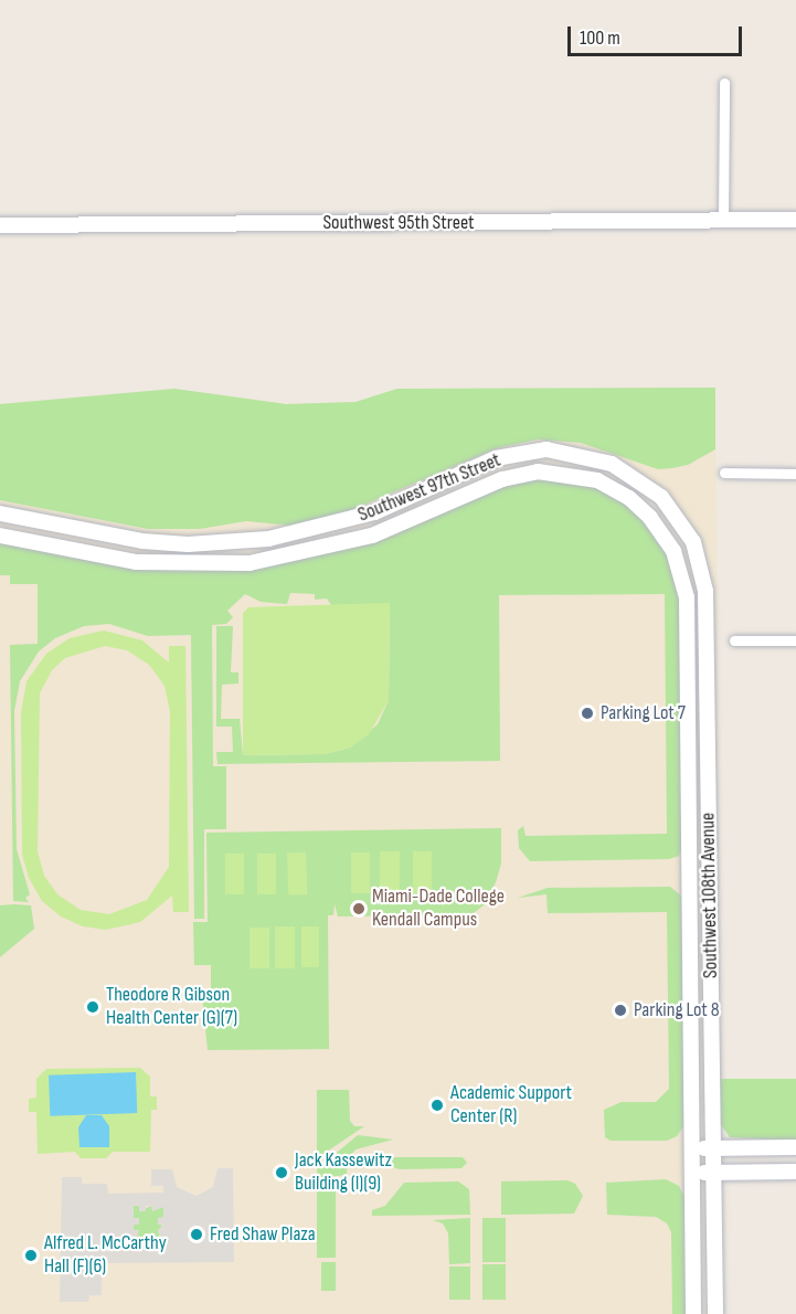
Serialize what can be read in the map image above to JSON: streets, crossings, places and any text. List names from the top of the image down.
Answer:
{
  "streets": {
    "street": ["Southwest 95th Street", "Southwest 97th Street", "Southwest 108th Avenue"]
  },
  "crossings": [
    ["Southwest 97th Street", "Southwest 108th Avenue"]
  ],
  "places": [
    "Parking Lot 7",
    "Miami-Dade College Kendall Campus",
    "Theodore R Gibson Health Center (G)(7)",
    "Parking Lot 8",
    "Academic Support Center (R)",
    "Jack Kassewitz Building (I)(9)",
    "Fred Shaw Plaza",
    "Alfred L. McCarthy Hall (F)(6)"
  ],
  "scale_bar": "100 m"
}
